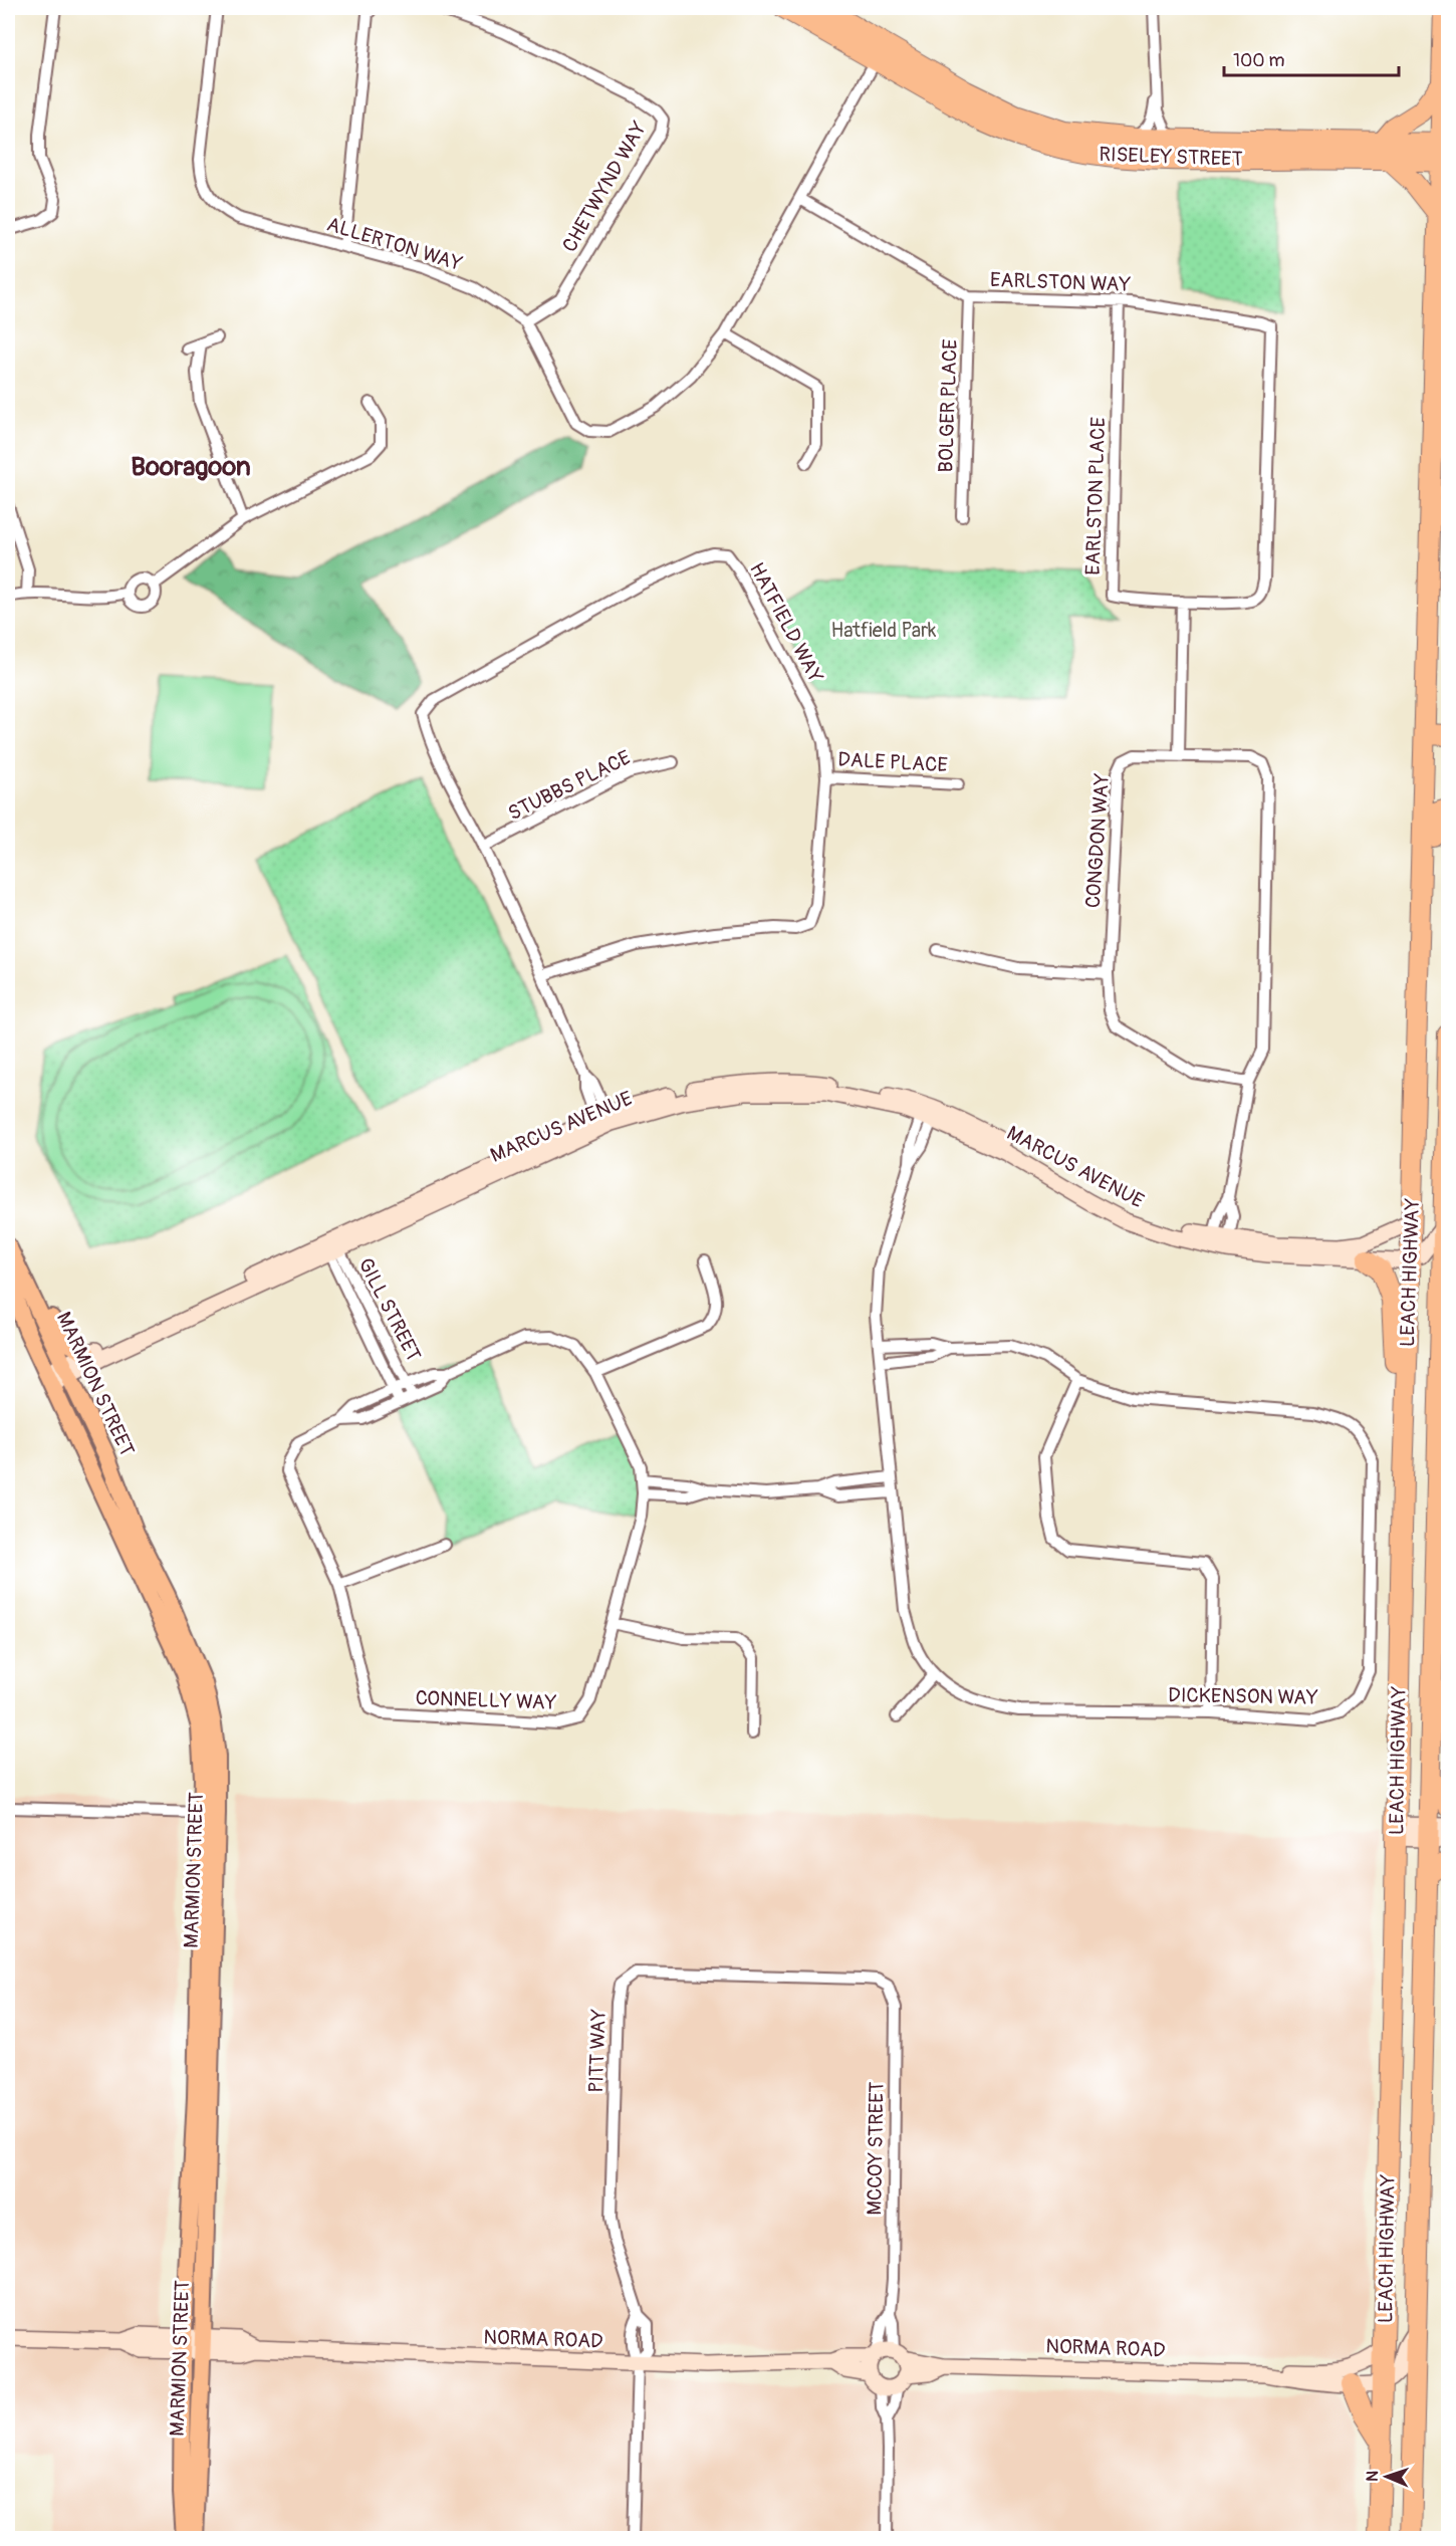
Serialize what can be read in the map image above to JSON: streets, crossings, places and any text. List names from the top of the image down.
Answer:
{
  "streets": {
    "highway": ["RISELEY STREET", "LEACH HIGHWAY"],
    "main road": ["MARMION STREET"],
    "street": [
      "CHETWYND WAY",
      "ALLERTON WAY",
      "EARLSTON WAY",
      "BOLGER PLACE",
      "EARLSTON PLACE",
      "HATFIELD WAY",
      "DALE PLACE",
      "STUBBS PLACE",
      "CONGDON WAY",
      "MARCUS AVENUE",
      "GILL STREET",
      "DICKENSON WAY",
      "CONNELLY WAY",
      "PITT WAY",
      "MCCOY STREET",
      "NORMA ROAD"
    ]
  },
  "crossings": [
    ["RISELEY STREET", "LEACH HIGHWAY"],
    ["CHETWYND WAY", "ALLERTON WAY"],
    ["EARLSTON WAY", "BOLGER PLACE"],
    ["EARLSTON WAY", "EARLSTON PLACE"],
    ["HATFIELD WAY", "DALE PLACE"],
    ["HATFIELD WAY", "STUBBS PLACE"],
    ["HATFIELD WAY", "MARCUS AVENUE"],
    ["CONGDON WAY", "MARCUS AVENUE"],
    ["MARCUS AVENUE", "LEACH HIGHWAY"],
    ["MARCUS AVENUE", "GILL STREET"],
    ["MARCUS AVENUE", "MARMION STREET"],
    ["MARCUS AVENUE", "DICKENSON WAY"],
    ["LEACH HIGHWAY", "NORMA ROAD"],
    ["GILL STREET", "CONNELLY WAY"],
    ["MARMION STREET", "NORMA ROAD"],
    ["PITT WAY", "MCCOY STREET"],
    ["PITT WAY", "NORMA ROAD"],
    ["MCCOY STREET", "NORMA ROAD"]
  ],
  "districts": ["Booragoon"],
  "parks": ["Hatfield Park"],
  "scale_bar": "100 m",
  "north": "left"
}
